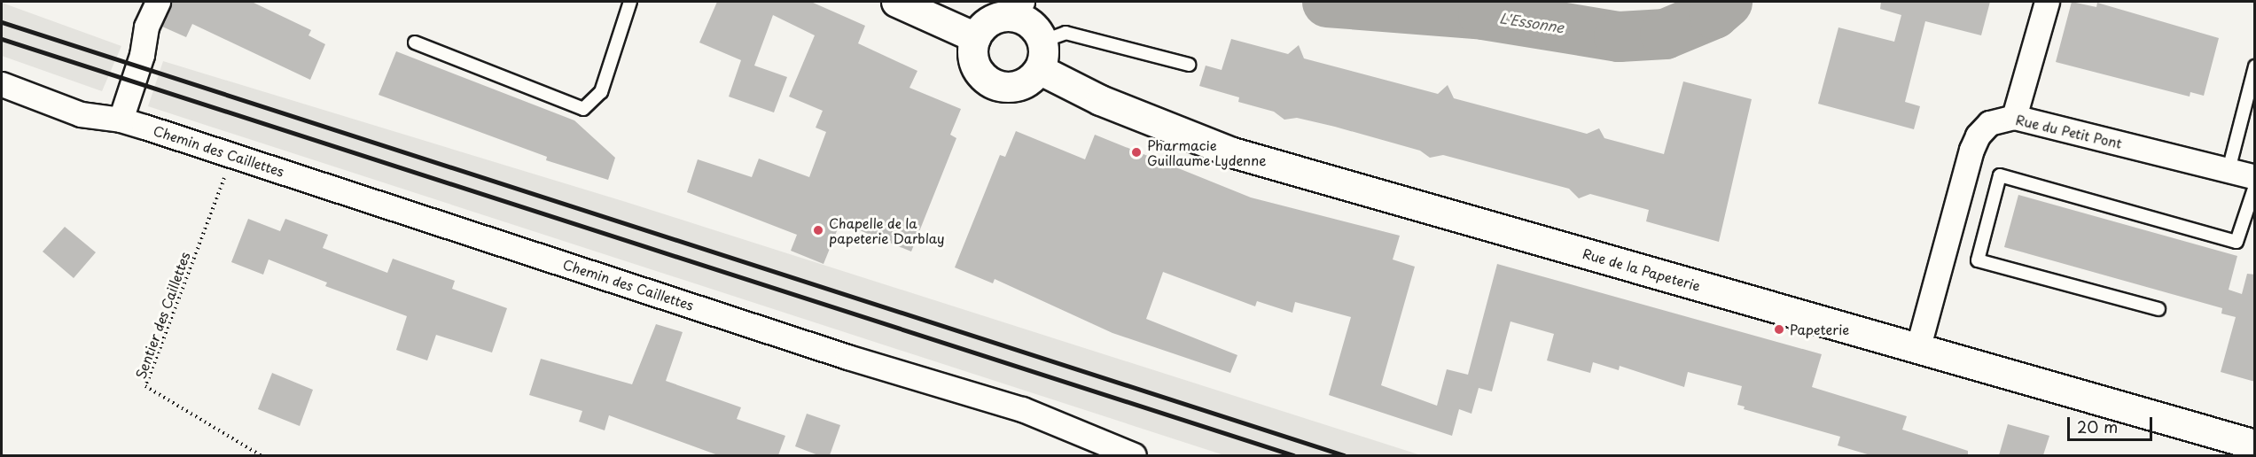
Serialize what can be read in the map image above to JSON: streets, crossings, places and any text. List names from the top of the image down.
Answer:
{
  "streets": {
    "street": ["Rue du Petit Pont", "Chemin des Caillettes", "Rue de la Papeterie"],
    "path": ["Sentier des Caillettes"]
  },
  "crossings": [
    ["Rue du Petit Pont", "Rue de la Papeterie"],
    ["Chemin des Caillettes", "Sentier des Caillettes"]
  ],
  "water": ["L'Essonne"],
  "places": ["Pharmacie Guillaume Lydenne", "Chapelle de la papeterie Darblay", "Papeterie"],
  "scale_bar": "20 m"
}
